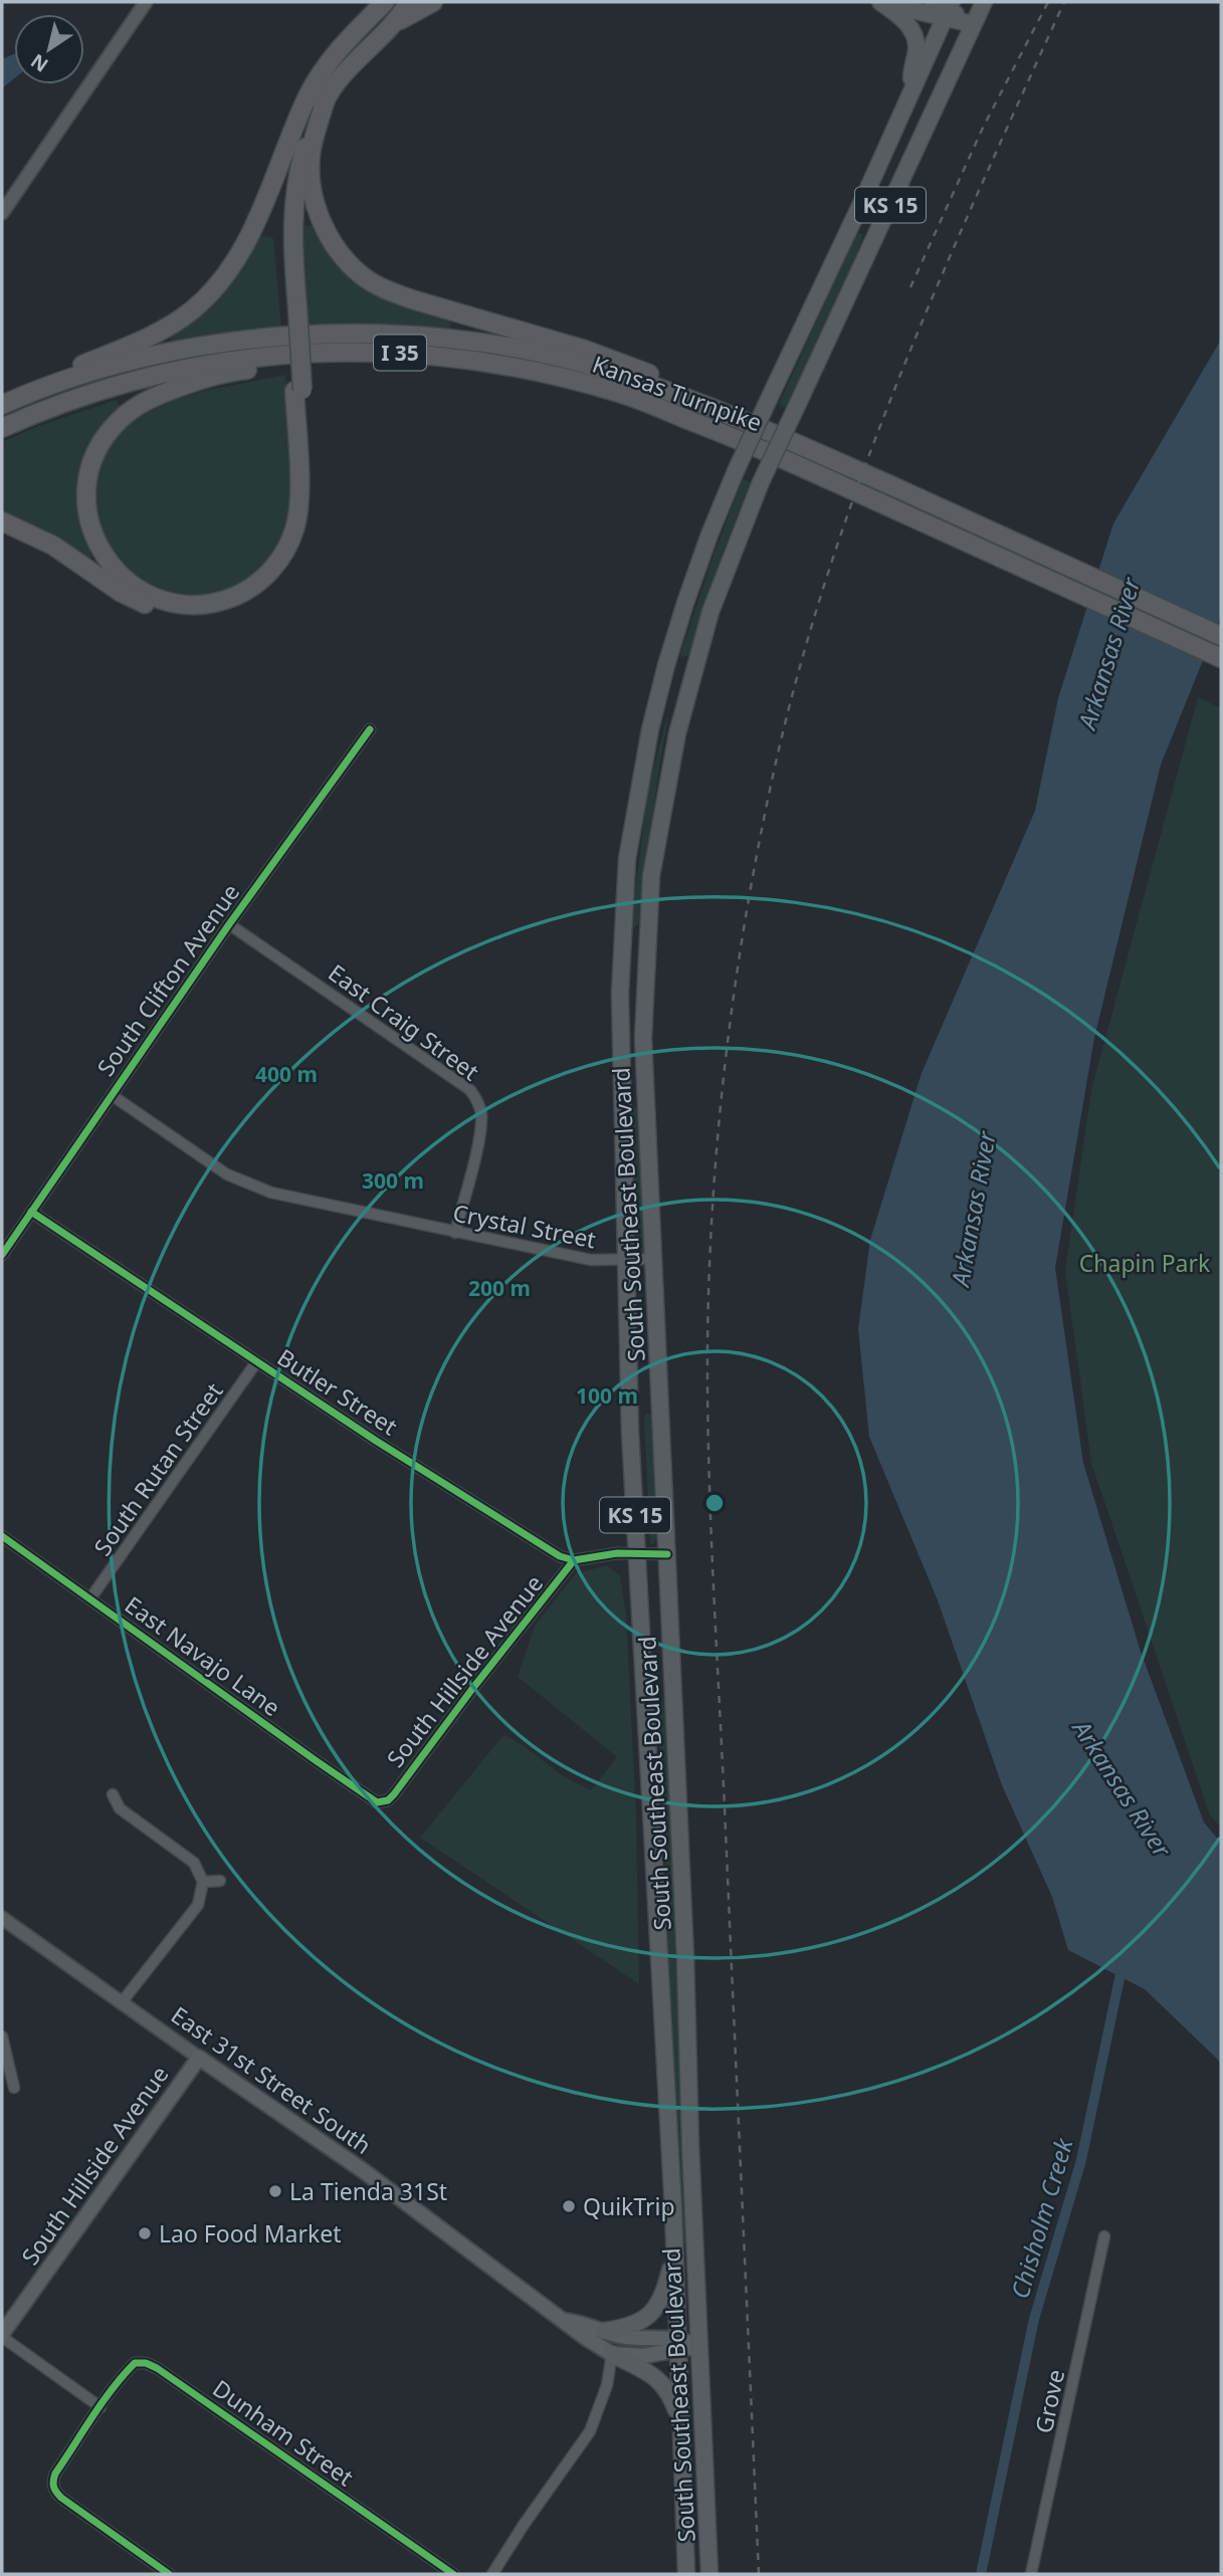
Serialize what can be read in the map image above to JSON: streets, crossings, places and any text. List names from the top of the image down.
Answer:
{
  "streets": {
    "highway": ["I 35", "Kansas Turnpike"],
    "main road": [
      "KS 15",
      "South Southeast Boulevard",
      "South Hillside Avenue",
      "East 31st Street South"
    ],
    "street": [
      "South Clifton Avenue",
      "East Craig Street",
      "Crystal Street",
      "Butler Street",
      "South Rutan Street",
      "East Navajo Lane",
      "Grove",
      "Dunham Street"
    ]
  },
  "crossings": [
    ["South Clifton Avenue", "East Craig Street"],
    ["South Clifton Avenue", "Crystal Street"],
    ["South Clifton Avenue", "Butler Street"],
    ["East Craig Street", "Crystal Street"],
    ["South Southeast Boulevard", "Crystal Street"],
    ["South Southeast Boulevard", "East 31st Street South"],
    ["Butler Street", "South Rutan Street"],
    ["Butler Street", "South Hillside Avenue"],
    ["South Rutan Street", "East Navajo Lane"],
    ["East Navajo Lane", "South Hillside Avenue"],
    ["South Hillside Avenue", "East 31st Street South"]
  ],
  "water": ["Arkansas River", "Chisholm Creek"],
  "parks": ["Chapin Park"],
  "places": ["La Tienda 31St", "QuikTrip", "Lao Food Market"],
  "north": "bottom left",
  "rings": [
    "400 m",
    "300 m",
    "200 m",
    "100 m"
  ]
}
